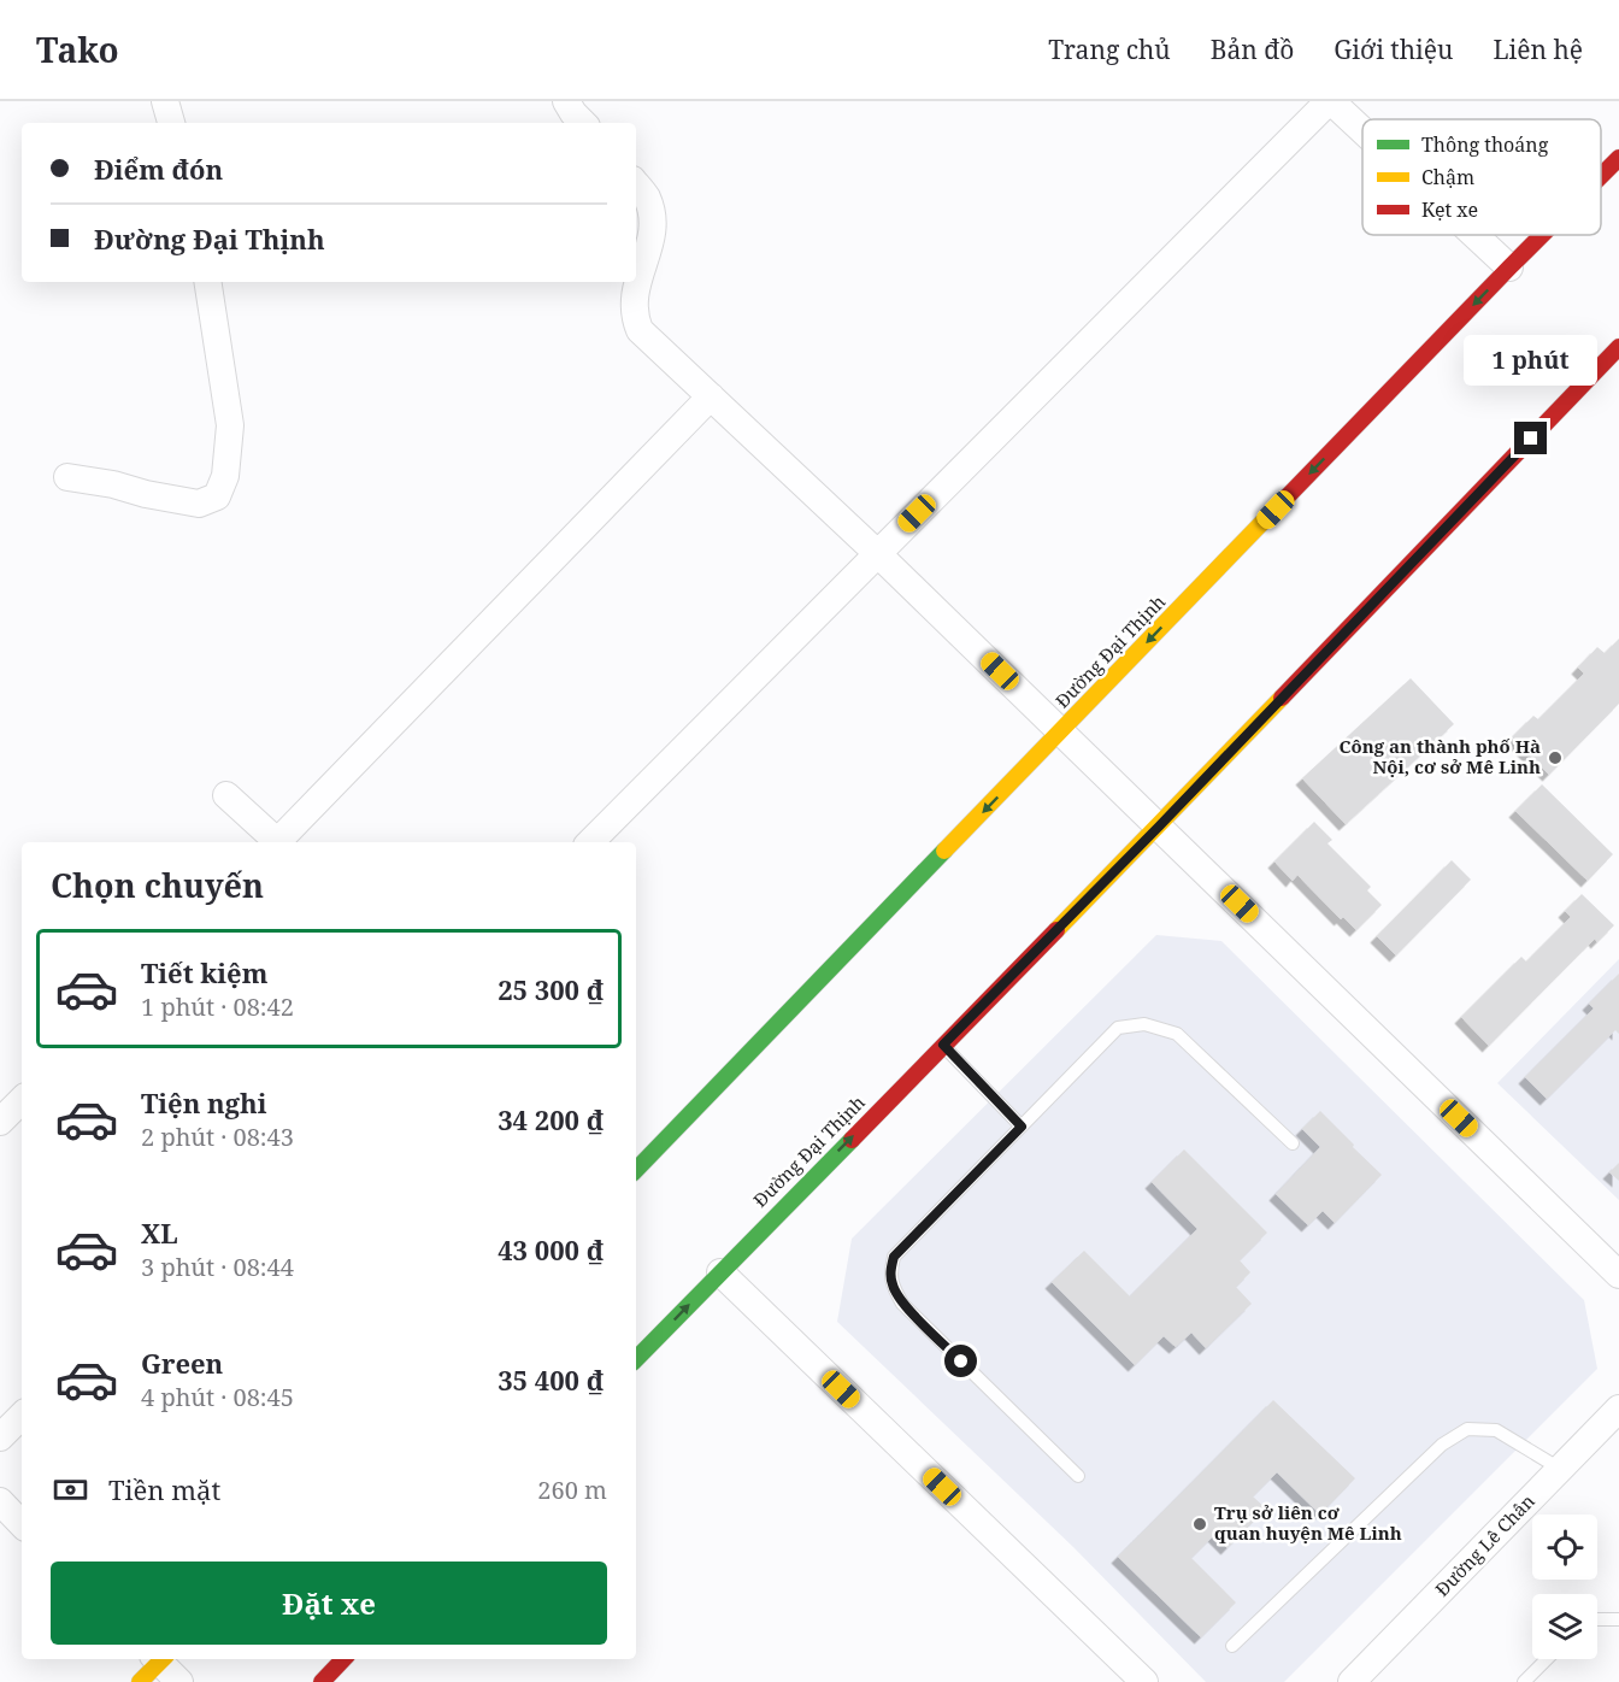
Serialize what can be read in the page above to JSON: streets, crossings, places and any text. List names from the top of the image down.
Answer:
{
  "streets": {
    "street": ["Đường Đại Thịnh", "Đường Lê Chân"]
  },
  "places": ["Công an thành phố Hà Nội, cơ sở Mê Linh", "Trụ sở liên cơ quan huyện Mê Linh"],
  "legend": ["Thông thoáng", "Chậm", "Kẹt xe"],
  "page": {
    "header": "Tako",
    "nav": [
      "Trang chủ",
      "Bản đồ",
      "Giới thiệu",
      "Liên hệ"
    ],
    "banner": ["Điểm đón", "Đường Đại Thịnh"],
    "bubble": "1 phút",
    "heading": "Chọn chuyến",
    "list": [
      {
        "name": "Tiết kiệm",
        "note": "1 phút · 08:42",
        "value": "25 300 ₫"
      },
      {
        "name": "Tiện nghi",
        "note": "2 phút · 08:43",
        "value": "34 200 ₫"
      },
      {
        "name": "XL",
        "note": "3 phút · 08:44",
        "value": "43 000 ₫"
      },
      {
        "name": "Green",
        "note": "4 phút · 08:45",
        "value": "35 400 ₫"
      }
    ],
    "pay": ["Tiền mặt", "260 m"],
    "buttons": "Đặt xe"
  }
}
